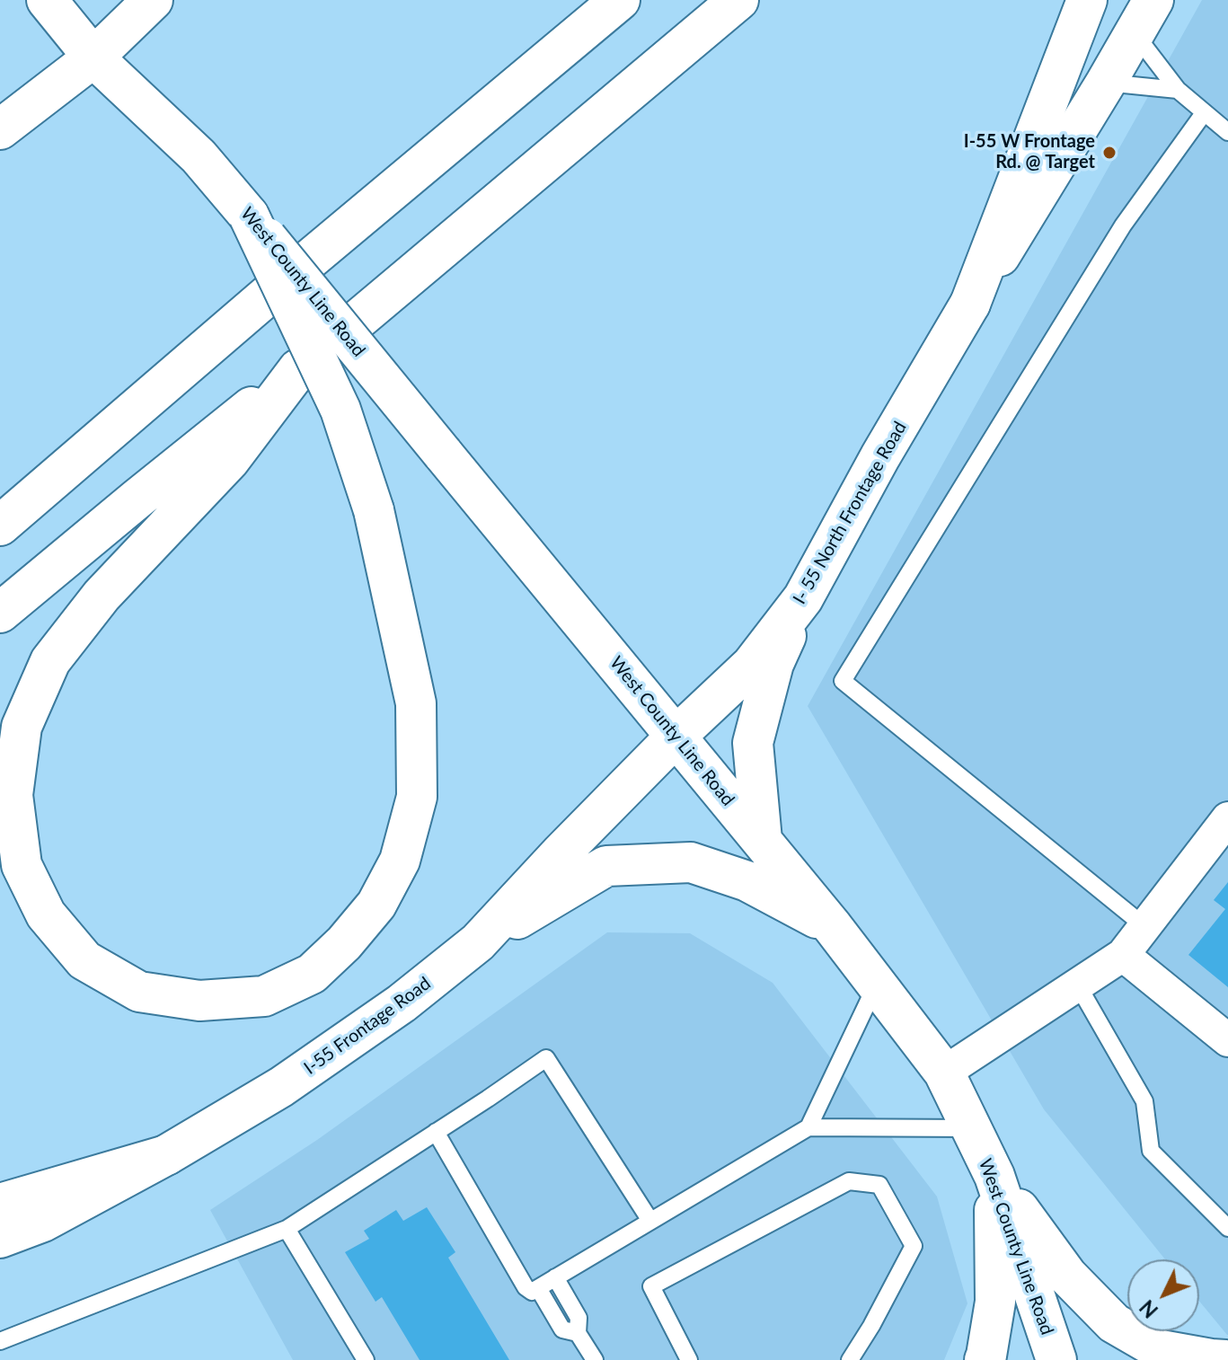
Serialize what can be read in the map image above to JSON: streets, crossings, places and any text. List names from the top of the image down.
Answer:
{
  "streets": {
    "main road": ["West County Line Road", "I- 55 North Frontage Road", "I-55 Frontage Road"]
  },
  "crossings": [
    ["West County Line Road", "I- 55 North Frontage Road"],
    ["West County Line Road", "I-55 Frontage Road"],
    ["I- 55 North Frontage Road", "I-55 Frontage Road"]
  ],
  "places": ["I-55 W Frontage Rd. @ Target"],
  "north": "bottom left"
}
